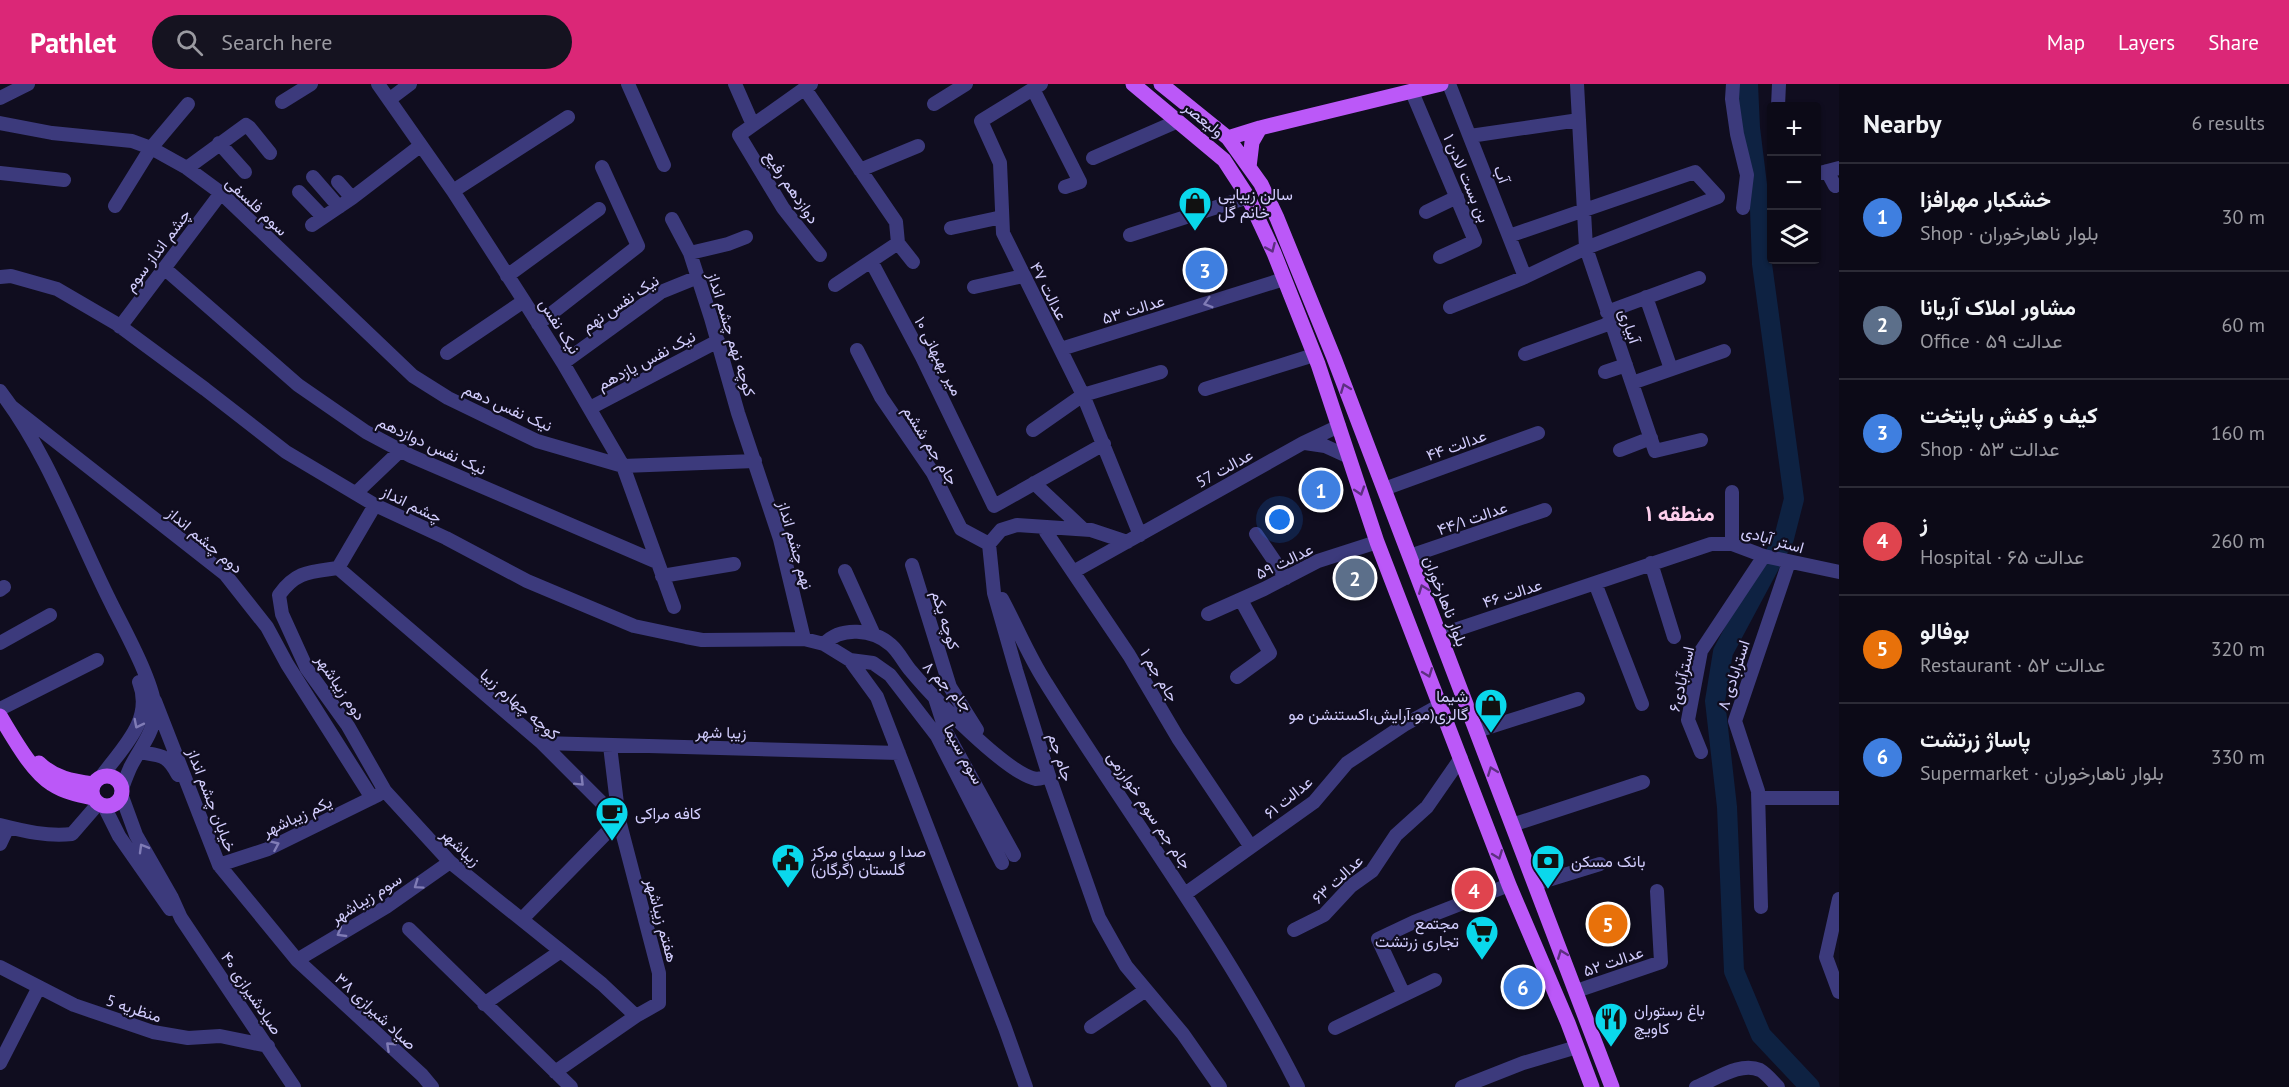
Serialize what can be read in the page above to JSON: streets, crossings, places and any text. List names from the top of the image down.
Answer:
{
  "streets": {
    "main road": ["ولیعصر", "بلوار ناهارخوران"],
    "street": [
      "آب",
      "۱ بن بست لادن",
      "دوازدهم رفیع",
      "سوم فلسفی",
      "چشم انداز سوم",
      "عدالت ۴۷",
      "نیک نفس نهم",
      "عدالت ۵۳",
      "نیک نفس",
      "آبیاری",
      "کوچه نهم چشم انداز",
      "۱۰ میر بهبهانی",
      "نیک نفس یازدهم",
      "نیک نفس دهم",
      "نیک نفس دوازدهم",
      "جام جم ششم",
      "۴۴ عدالت",
      "عدالت 57",
      "چشم انداز",
      "۴۴/۱ عدالت",
      "استر آبادی",
      "دوم چشم انداز",
      "نهم چشم انداز",
      "عدالت ۵۹",
      "۴۶ عدالت",
      "کوچه یکم",
      "۱ جام جم",
      "۸ استرابادی",
      "استرآبادی۶",
      "۸ جام جم",
      "دوم زیباشهر",
      "کوچه چهارم زیبا",
      "زیبا شهر",
      "سوم سیما",
      "جام جم",
      "عدالت ۶۱",
      "خیابان چشم انداز",
      "جام جم سوم خوارزمی",
      "یکم زیباشهر",
      "زیباشهر",
      "عدالت ۶۳",
      "سوم زیباشهر",
      "هفتم زیباشهر",
      "عدالت ۵۲",
      "۴۰ صیادشیرازی",
      "منظریه 5",
      "صیاد شیرازی ۳۸"
    ]
  },
  "crossings": [
    ["ولیعصر", "بلوار ناهارخوران"],
    ["سوم فلسفی", "چشم انداز سوم"],
    ["سوم فلسفی", "نیک نفس دهم"],
    ["چشم انداز سوم", "نیک نفس دوازدهم"],
    ["چشم انداز سوم", "چشم انداز"],
    ["عدالت ۴۷", "عدالت ۵۳"],
    ["عدالت ۴۷", "عدالت 57"],
    ["نیک نفس نهم", "نیک نفس"],
    ["نیک نفس نهم", "کوچه نهم چشم انداز"],
    ["نیک نفس", "نیک نفس یازدهم"],
    ["نیک نفس", "نیک نفس دهم"],
    ["نیک نفس", "نیک نفس دوازدهم"],
    ["کوچه نهم چشم انداز", "نیک نفس یازدهم"],
    ["کوچه نهم چشم انداز", "نیک نفس دهم"],
    ["کوچه نهم چشم انداز", "نهم چشم انداز"],
    ["نیک نفس دهم", "نهم چشم انداز"],
    ["جام جم ششم", "جام جم"],
    ["۴۴ عدالت", "بلوار ناهارخوران"],
    ["چشم انداز", "نهم چشم انداز"],
    ["چشم انداز", "سوم سیما"],
    ["۴۴/۱ عدالت", "بلوار ناهارخوران"],
    ["استر آبادی", "۴۶ عدالت"],
    ["استر آبادی", "۸ استرابادی"],
    ["استر آبادی", "استرآبادی۶"],
    ["دوم چشم انداز", "یکم زیباشهر"],
    ["۴۶ عدالت", "بلوار ناهارخوران"],
    ["بلوار ناهارخوران", "عدالت ۵۲"],
    ["کوچه یکم", "۸ جام جم"],
    ["۱ جام جم", "عدالت ۶۱"],
    ["۸ جام جم", "سوم سیما"],
    ["۸ جام جم", "جام جم"],
    ["دوم زیباشهر", "کوچه چهارم زیبا"],
    ["دوم زیباشهر", "یکم زیباشهر"],
    ["دوم زیباشهر", "زیباشهر"],
    ["کوچه چهارم زیبا", "زیبا شهر"],
    ["کوچه چهارم زیبا", "هفتم زیباشهر"],
    ["جام جم", "جام جم سوم خوارزمی"],
    ["عدالت ۶۱", "جام جم سوم خوارزمی"],
    ["خیابان چشم انداز", "یکم زیباشهر"],
    ["خیابان چشم انداز", "سوم زیباشهر"],
    ["خیابان چشم انداز", "صیاد شیرازی ۳۸"],
    ["یکم زیباشهر", "زیباشهر"],
    ["زیباشهر", "سوم زیباشهر"],
    ["زیباشهر", "هفتم زیباشهر"],
    ["سوم زیباشهر", "صیاد شیرازی ۳۸"],
    ["۴۰ صیادشیرازی", "منظریه 5"]
  ],
  "one_way": ["یکم زیباشهر", "سوم زیباشهر"],
  "districts": ["منطقه ۱"],
  "places": {
    "shop": ["سالن زیبایی خانم گل", "شیما گالری(مو،آرایش،اکستنشن مو"],
    "cafe": ["کافه مراکی"],
    "public building": ["صدا و سیمای مرکز گلستان (گرگان)"],
    "bank": ["بانک مسکن"],
    "supermarket": ["مجتمع تجاری زرتشت"],
    "restaurant": ["باغ رستوران کاویچ"]
  },
  "page": {
    "header": "Pathlet",
    "search": "Search here",
    "nav": ["Map", "Layers", "Share"],
    "heading": ["Nearby", "6 results"],
    "map_buttons": ["+", "−"],
    "list": [
      {
        "mark": "1",
        "name": "خشكبار مهرافزا",
        "note": "Shop · بلوار ناهارخوران",
        "value": "30 m"
      },
      {
        "mark": "2",
        "name": "مشاور املاک آریانا",
        "note": "Office · عدالت ۵۹",
        "value": "60 m"
      },
      {
        "mark": "3",
        "name": "کیف و کفش پایتخت",
        "note": "Shop · عدالت ۵۳",
        "value": "160 m"
      },
      {
        "mark": "4",
        "name": "ز",
        "note": "Hospital · عدالت ۶۵",
        "value": "260 m"
      },
      {
        "mark": "5",
        "name": "بوفالو",
        "note": "Restaurant · عدالت ۵۲",
        "value": "320 m"
      },
      {
        "mark": "6",
        "name": "پاساژ زرتشت",
        "note": "Supermarket · بلوار ناهارخوران",
        "value": "330 m"
      }
    ],
    "pins": [
      "3",
      "1",
      "2",
      "4",
      "5",
      "6"
    ]
  }
}
